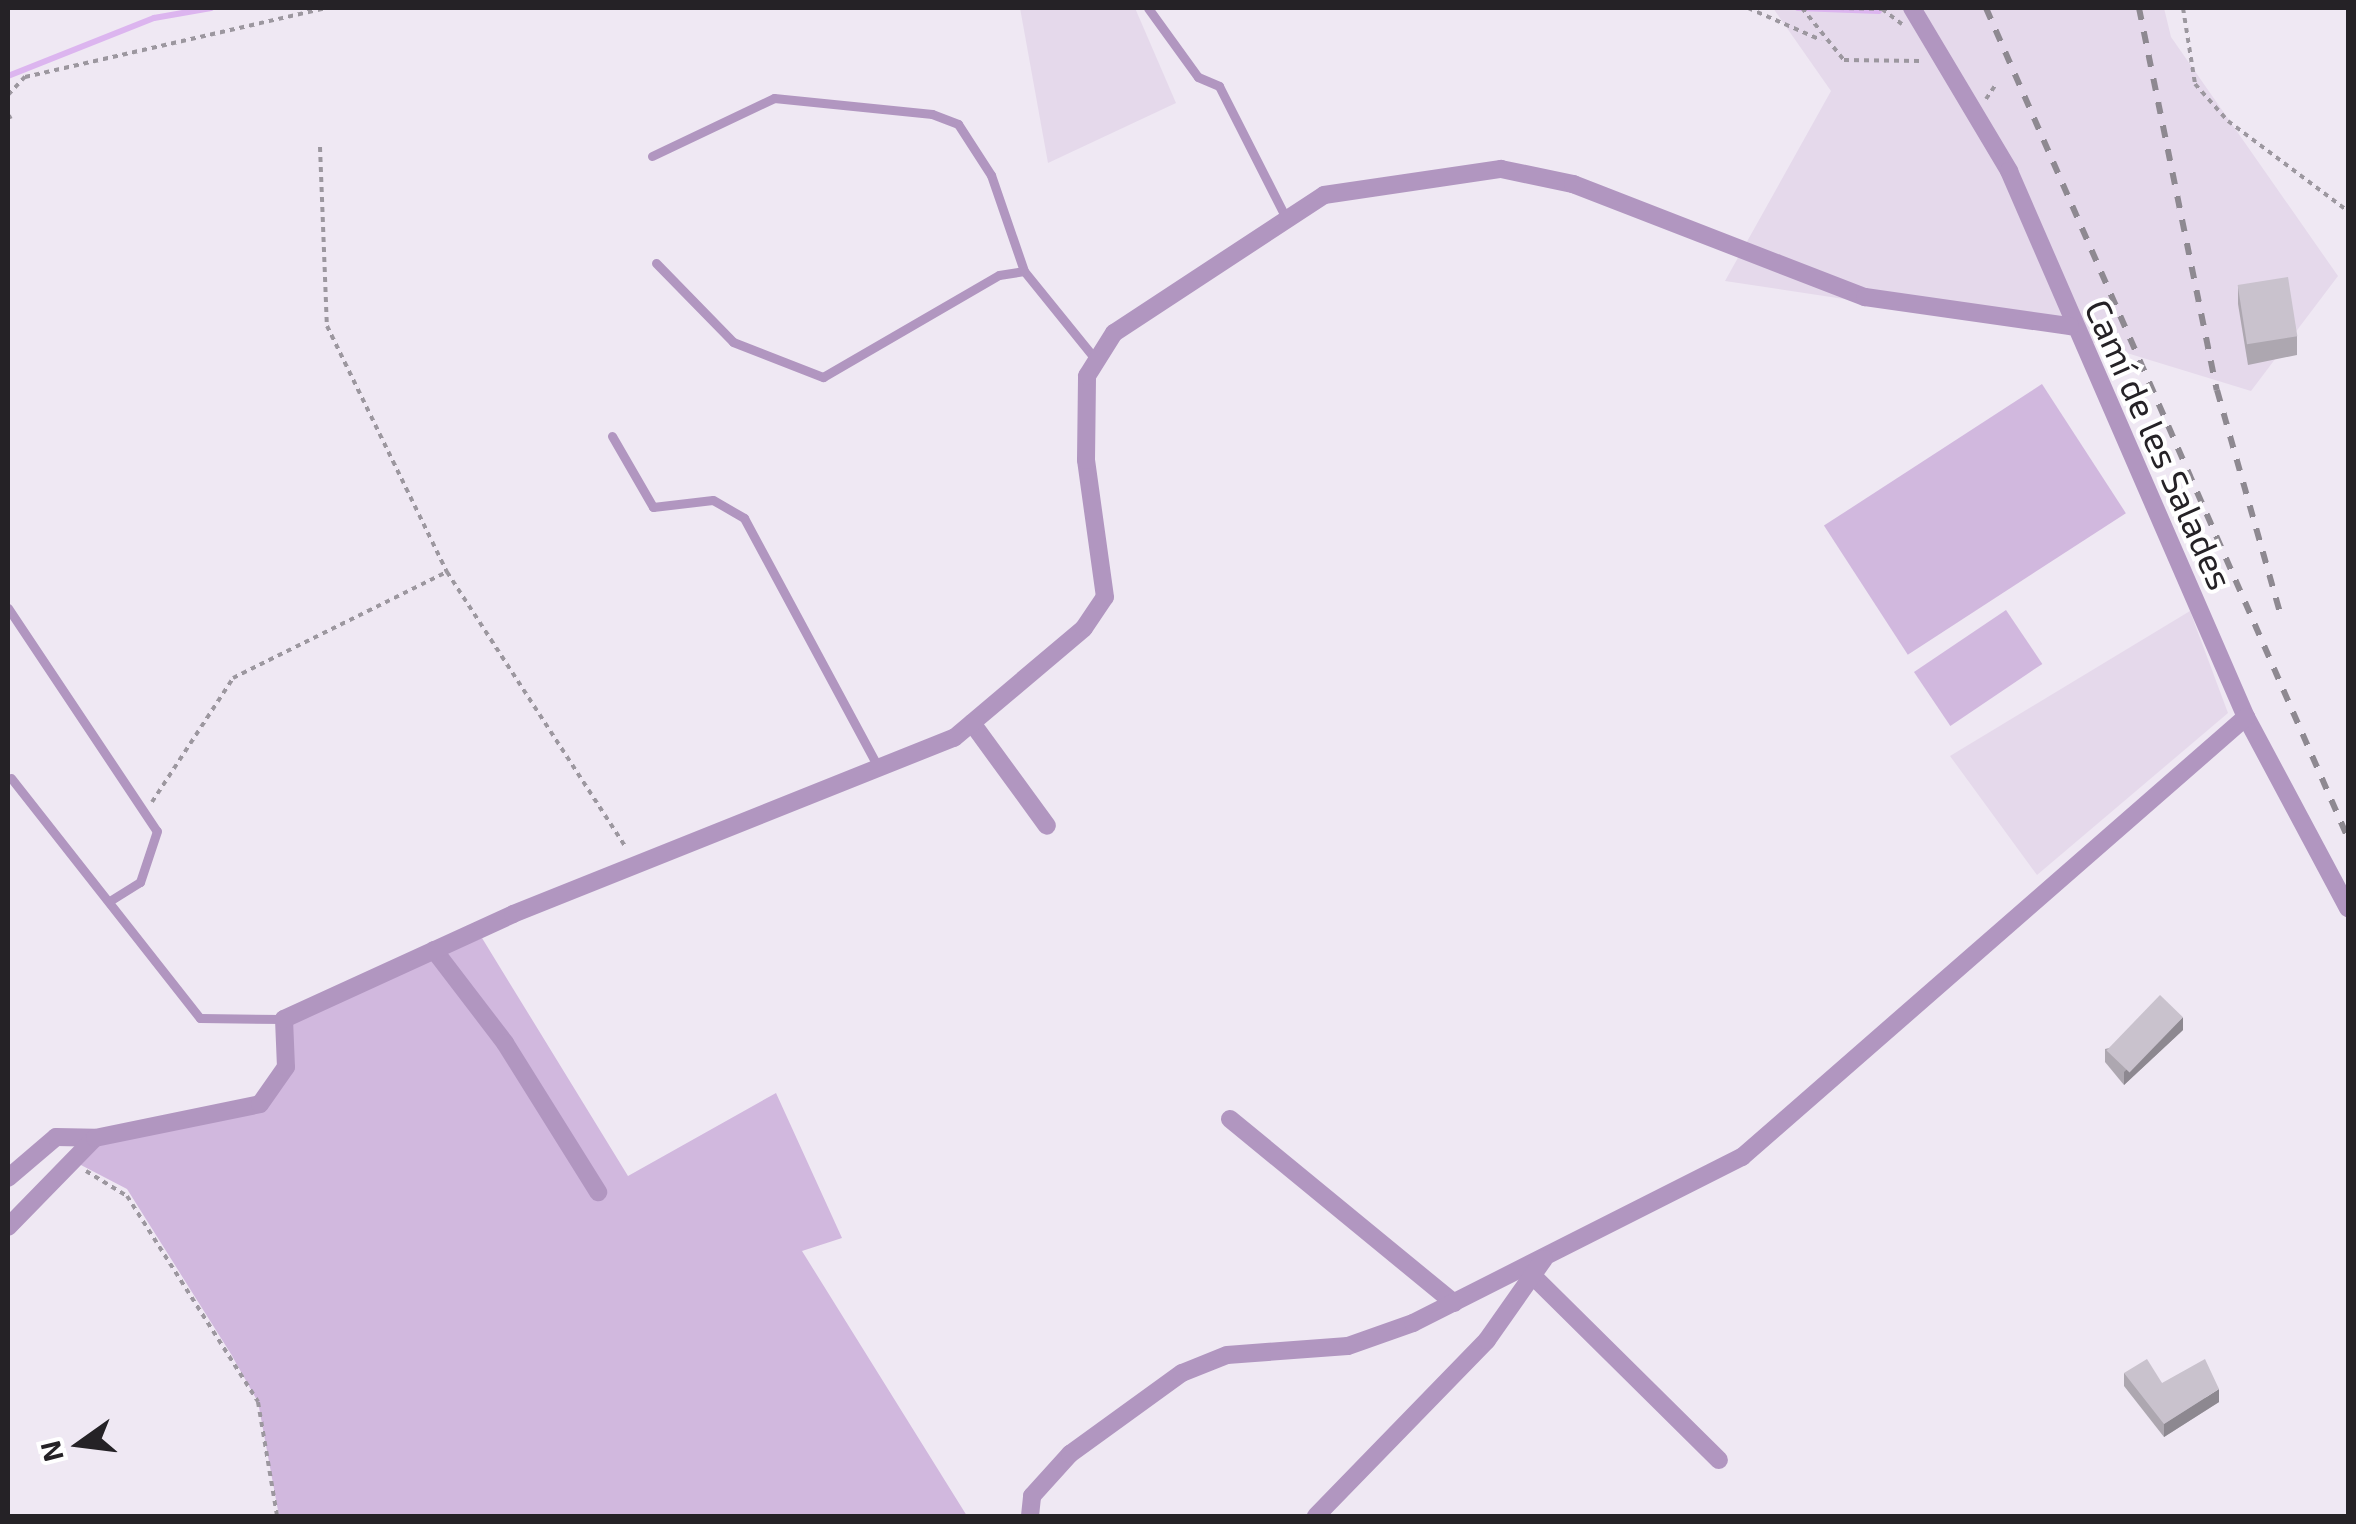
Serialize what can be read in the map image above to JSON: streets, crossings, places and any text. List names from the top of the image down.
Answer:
{
  "streets": {
    "street": ["Camí de les Salades"]
  },
  "north": "left"
}
